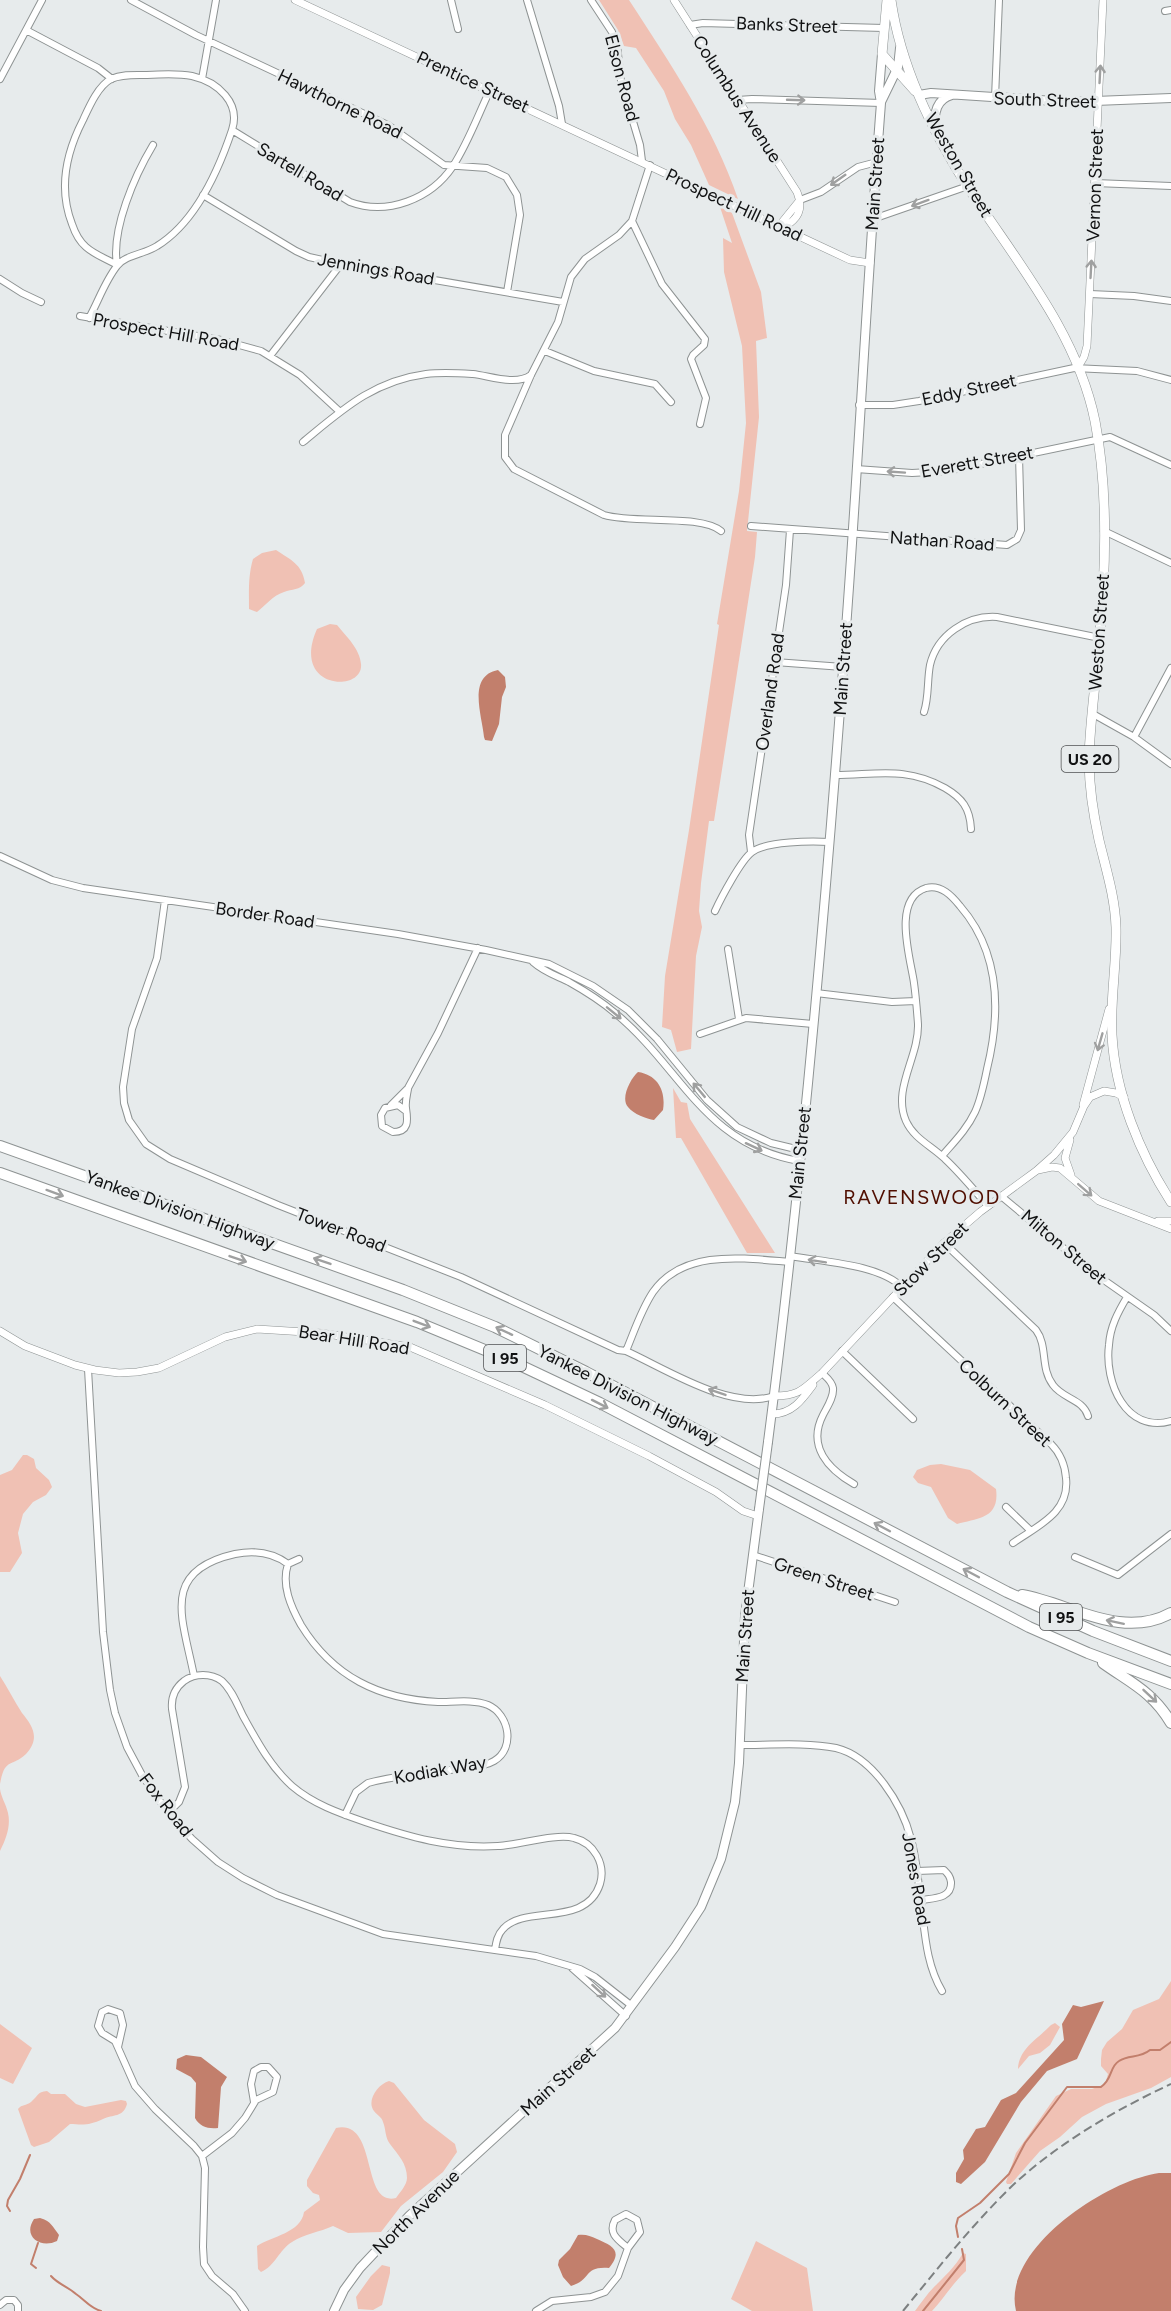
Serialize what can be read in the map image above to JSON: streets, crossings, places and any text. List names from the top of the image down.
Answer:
{
  "streets": {
    "highway": ["Yankee Division Highway", "I 95"],
    "main road": [
      "South Street",
      "Weston Street",
      "Main Street",
      "US 20",
      "North Avenue"
    ],
    "street": [
      "Banks Street",
      "Elson Road",
      "Prentice Street",
      "Columbus Avenue",
      "Hawthorne Road",
      "Sartell Road",
      "Vernon Street",
      "Prospect Hill Road",
      "Jennings Road",
      "Eddy Street",
      "Everett Street",
      "Nathan Road",
      "Overland Road",
      "Border Road",
      "Tower Road",
      "Milton Street",
      "Stow Street",
      "Bear Hill Road",
      "Colburn Street",
      "Green Street",
      "Kodiak Way",
      "Fox Road",
      "Jones Road"
    ]
  },
  "crossings": [
    ["Banks Street", "Columbus Avenue"],
    ["Banks Street", "Main Street"],
    ["Elson Road", "Prentice Street"],
    ["Prentice Street", "Sartell Road"],
    ["Prentice Street", "Prospect Hill Road"],
    ["South Street", "Weston Street"],
    ["South Street", "Vernon Street"],
    ["Hawthorne Road", "Sartell Road"],
    ["Hawthorne Road", "Jennings Road"],
    ["Weston Street", "Main Street"],
    ["Weston Street", "Vernon Street"],
    ["Weston Street", "Eddy Street"],
    ["Weston Street", "Everett Street"],
    ["Weston Street", "Stow Street"],
    ["Sartell Road", "Jennings Road"],
    ["Main Street", "Prospect Hill Road"],
    ["Main Street", "Eddy Street"],
    ["Main Street", "Everett Street"],
    ["Main Street", "Nathan Road"],
    ["Main Street", "Border Road"],
    ["Main Street", "Tower Road"],
    ["Main Street", "Stow Street"],
    ["Main Street", "Bear Hill Road"],
    ["Main Street", "Green Street"],
    ["Main Street", "Fox Road"],
    ["Main Street", "Jones Road"],
    ["Main Street", "North Avenue"],
    ["Vernon Street", "Eddy Street"],
    ["Everett Street", "Nathan Road"],
    ["Border Road", "Tower Road"],
    ["Tower Road", "Stow Street"],
    ["Milton Street", "Stow Street"],
    ["Stow Street", "Colburn Street"],
    ["Bear Hill Road", "Fox Road"]
  ],
  "one_way": ["Vernon Street", "Everett Street"],
  "districts": ["RAVENSWOOD"]
}
